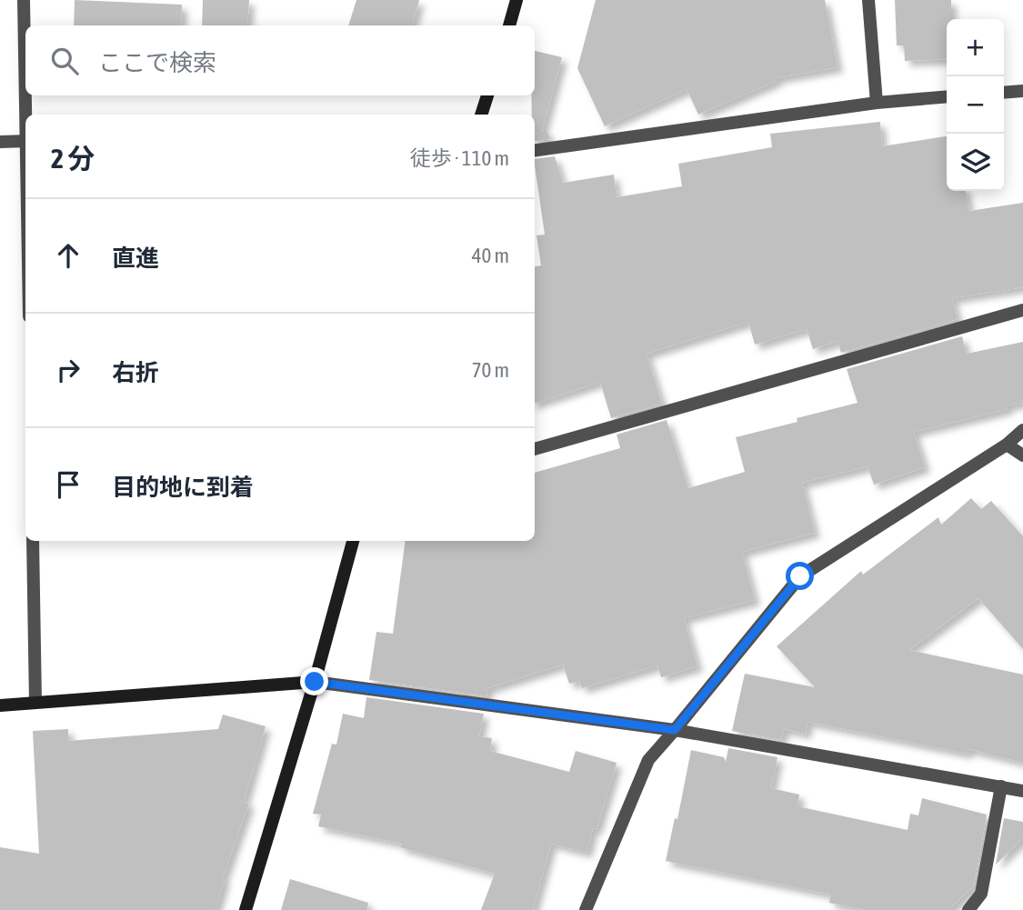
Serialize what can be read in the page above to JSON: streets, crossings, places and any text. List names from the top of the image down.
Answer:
{
  "page": {
    "map_buttons": ["+", "−"],
    "search": "ここで検索",
    "heading": ["2 分", "徒歩 · 110 m"],
    "list": [
      ["直進", "40 m"],
      ["右折", "70 m"],
      "目的地に到着"
    ]
  }
}
